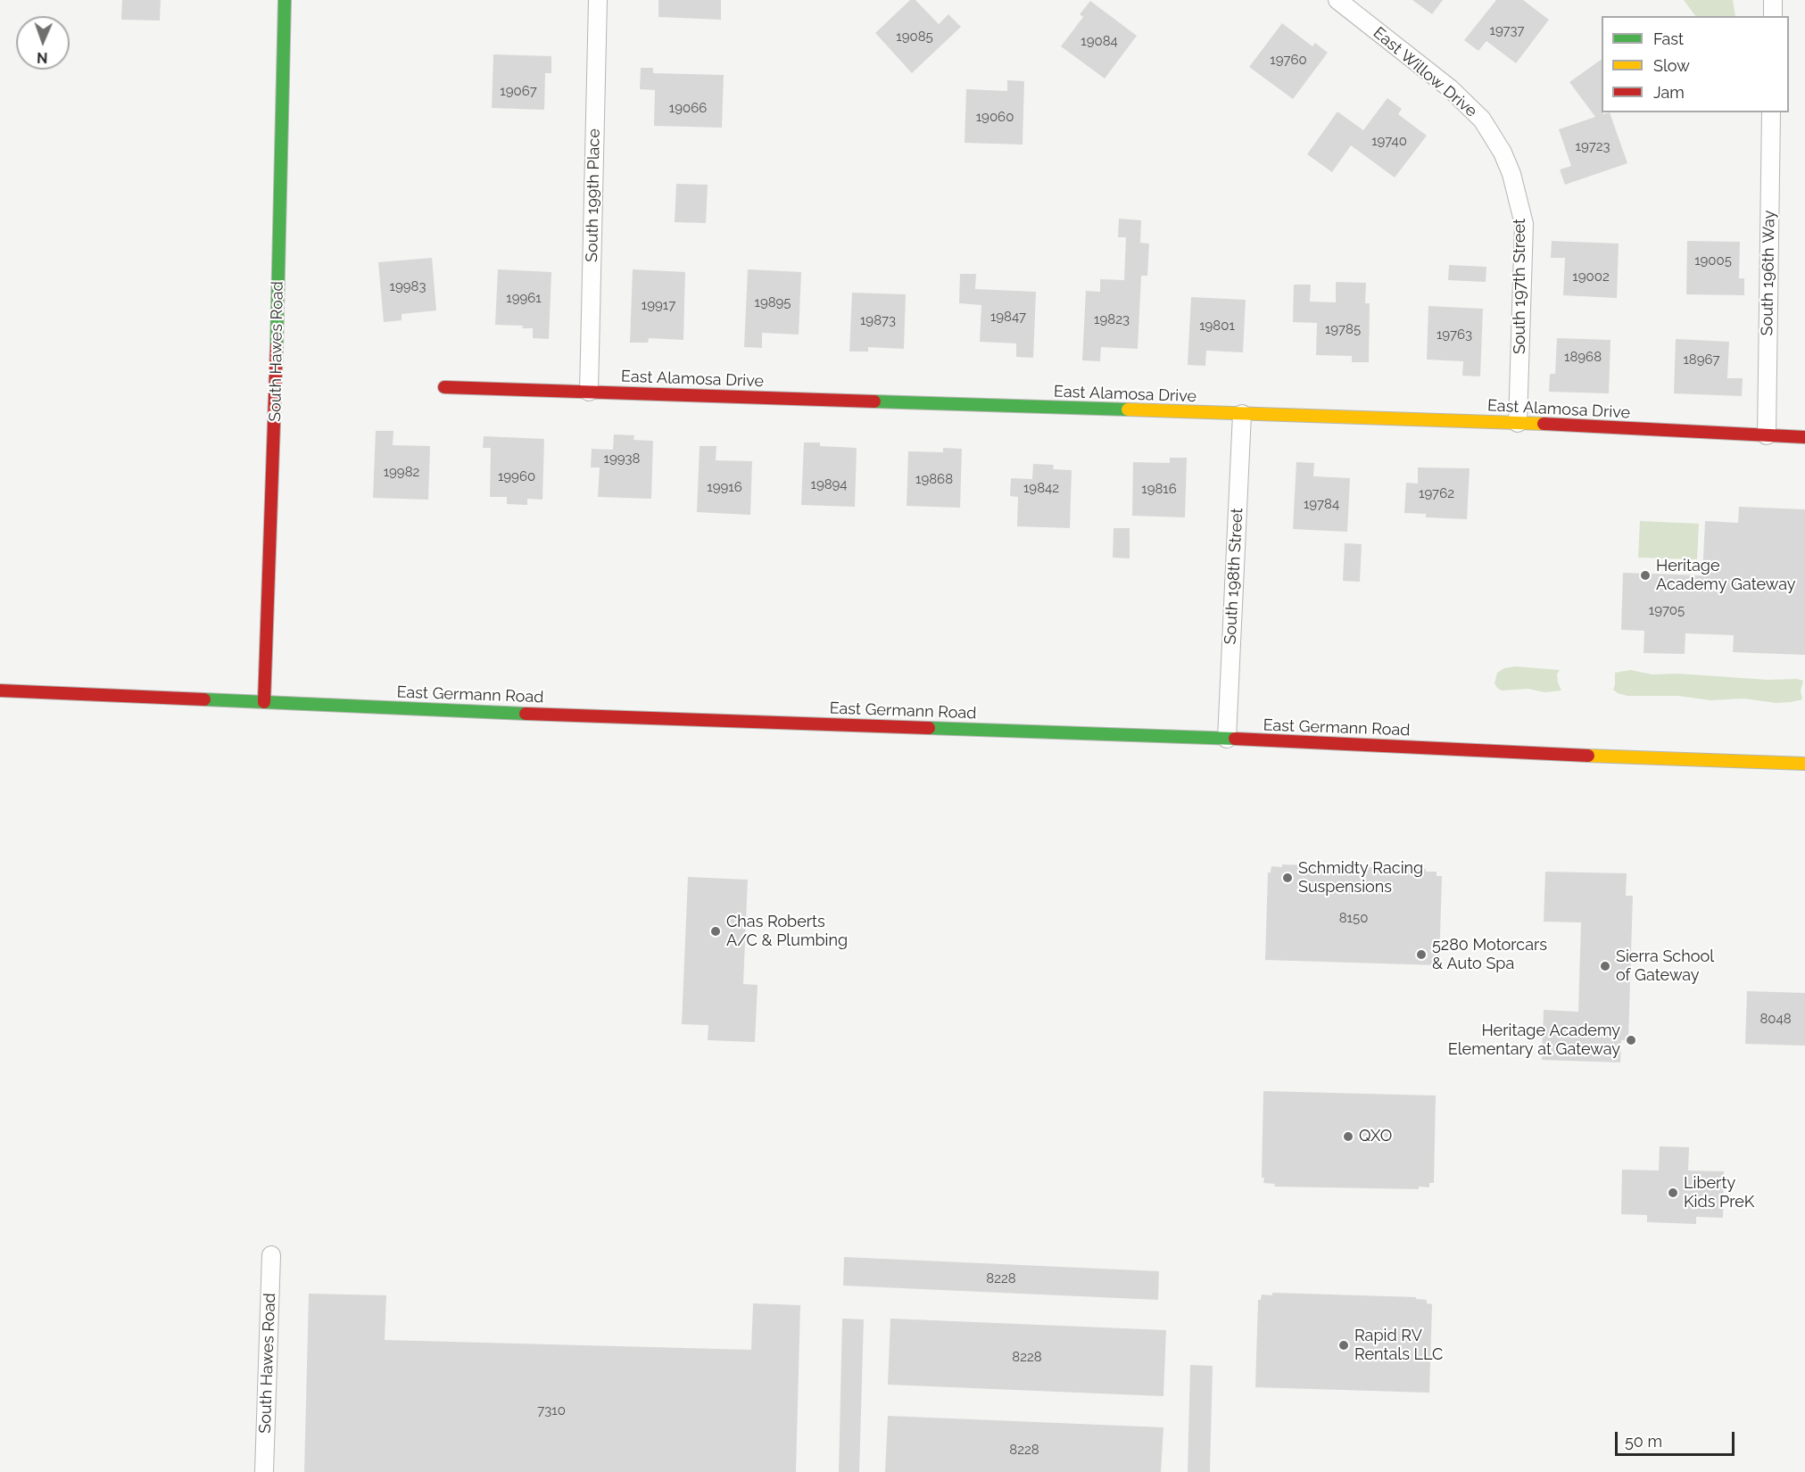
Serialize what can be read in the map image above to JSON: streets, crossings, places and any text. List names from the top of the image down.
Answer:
{
  "streets": {
    "street": [
      "East Willow Drive",
      "South 199th Place",
      "South 196th Way",
      "South 197th Street",
      "South Hawes Road",
      "East Alamosa Drive",
      "South 198th Street",
      "East Germann Road"
    ]
  },
  "crossings": [
    ["East Willow Drive", "South 197th Street"],
    ["South 199th Place", "East Alamosa Drive"],
    ["South 196th Way", "East Alamosa Drive"],
    ["South 197th Street", "East Alamosa Drive"],
    ["South Hawes Road", "East Germann Road"],
    ["East Alamosa Drive", "South 198th Street"],
    ["South 198th Street", "East Germann Road"]
  ],
  "places": [
    "Heritage Academy Gateway",
    "Schmidty Racing Suspensions",
    "Chas Roberts A/C & Plumbing",
    "5280 Motorcars & Auto Spa",
    "Sierra School of Gateway",
    "Heritage Academy Elementary at Gateway",
    "QXO",
    "Liberty Kids PreK",
    "Rapid RV Rentals LLC"
  ],
  "house_numbers": [
    "19737",
    "19085",
    "19084",
    "19760",
    "19067",
    "19066",
    "19060",
    "19740",
    "19723",
    "19005",
    "19002",
    "19983",
    "19961",
    "19895",
    "19917",
    "19847",
    "19823",
    "19873",
    "19801",
    "19785",
    "19763",
    "18968",
    "18967",
    "19938",
    "19982",
    "19960",
    "19868",
    "19894",
    "19916",
    "19842",
    "19816",
    "19762",
    "19784",
    "19705",
    "8150",
    "8048",
    "8228",
    "8228",
    "7310",
    "8228"
  ],
  "legend": ["Fast", "Slow", "Jam"],
  "scale_bar": "50 m",
  "north": "bottom"
}
